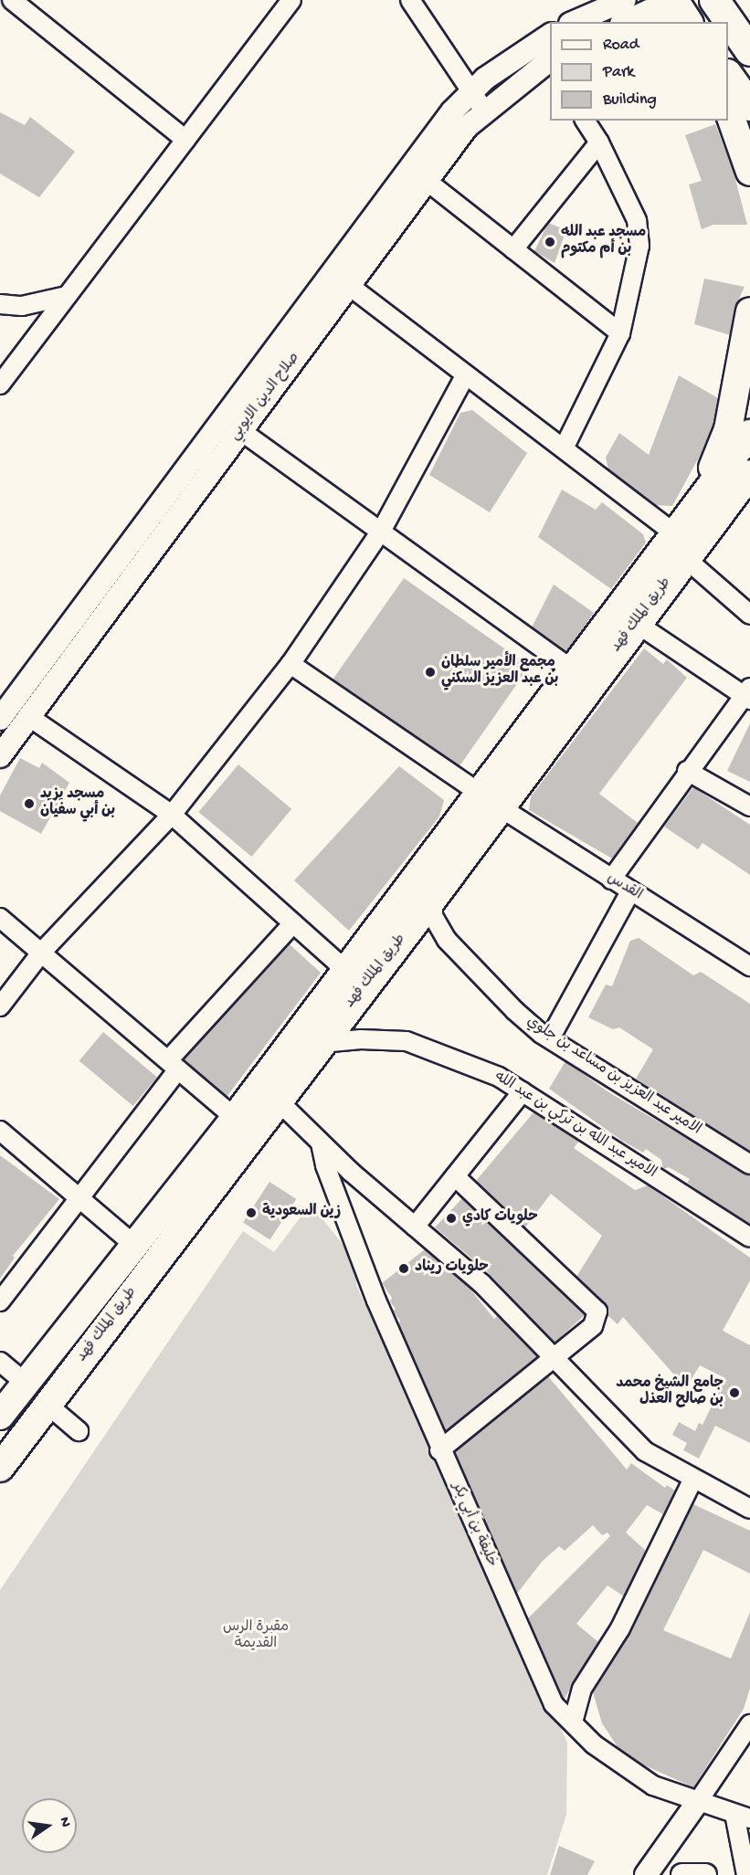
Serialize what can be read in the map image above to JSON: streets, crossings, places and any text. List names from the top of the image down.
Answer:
{
  "streets": {
    "main road": ["طريق الملك فهد"],
    "street": [
      "صلاح الدين الايوبي",
      "القدس",
      "الامير عبد العزيز بن مساعد بن جلوي",
      "الامير عبد الله بن تركي بن عبد الله",
      "خليفة بن أبي بكر"
    ]
  },
  "crossings": [
    ["طريق الملك فهد", "القدس"],
    ["طريق الملك فهد", "الامير عبد العزيز بن مساعد بن جلوي"],
    ["طريق الملك فهد", "الامير عبد الله بن تركي بن عبد الله"]
  ],
  "parks": ["مقبرة الرس القديمة"],
  "places": [
    "مسجد عبد الله بن أم مكتوم",
    "مجمع الأمير سلطان بن عبد العزيز السكني",
    "مسجد يزيد بن أبي سفيان",
    "زين السعودية",
    "حلويات كادي",
    "حلويات ريناد",
    "جامع الشيخ محمد بن صالح العذل"
  ],
  "legend": ["Road", "Park", "Building"],
  "north": "right"
}
